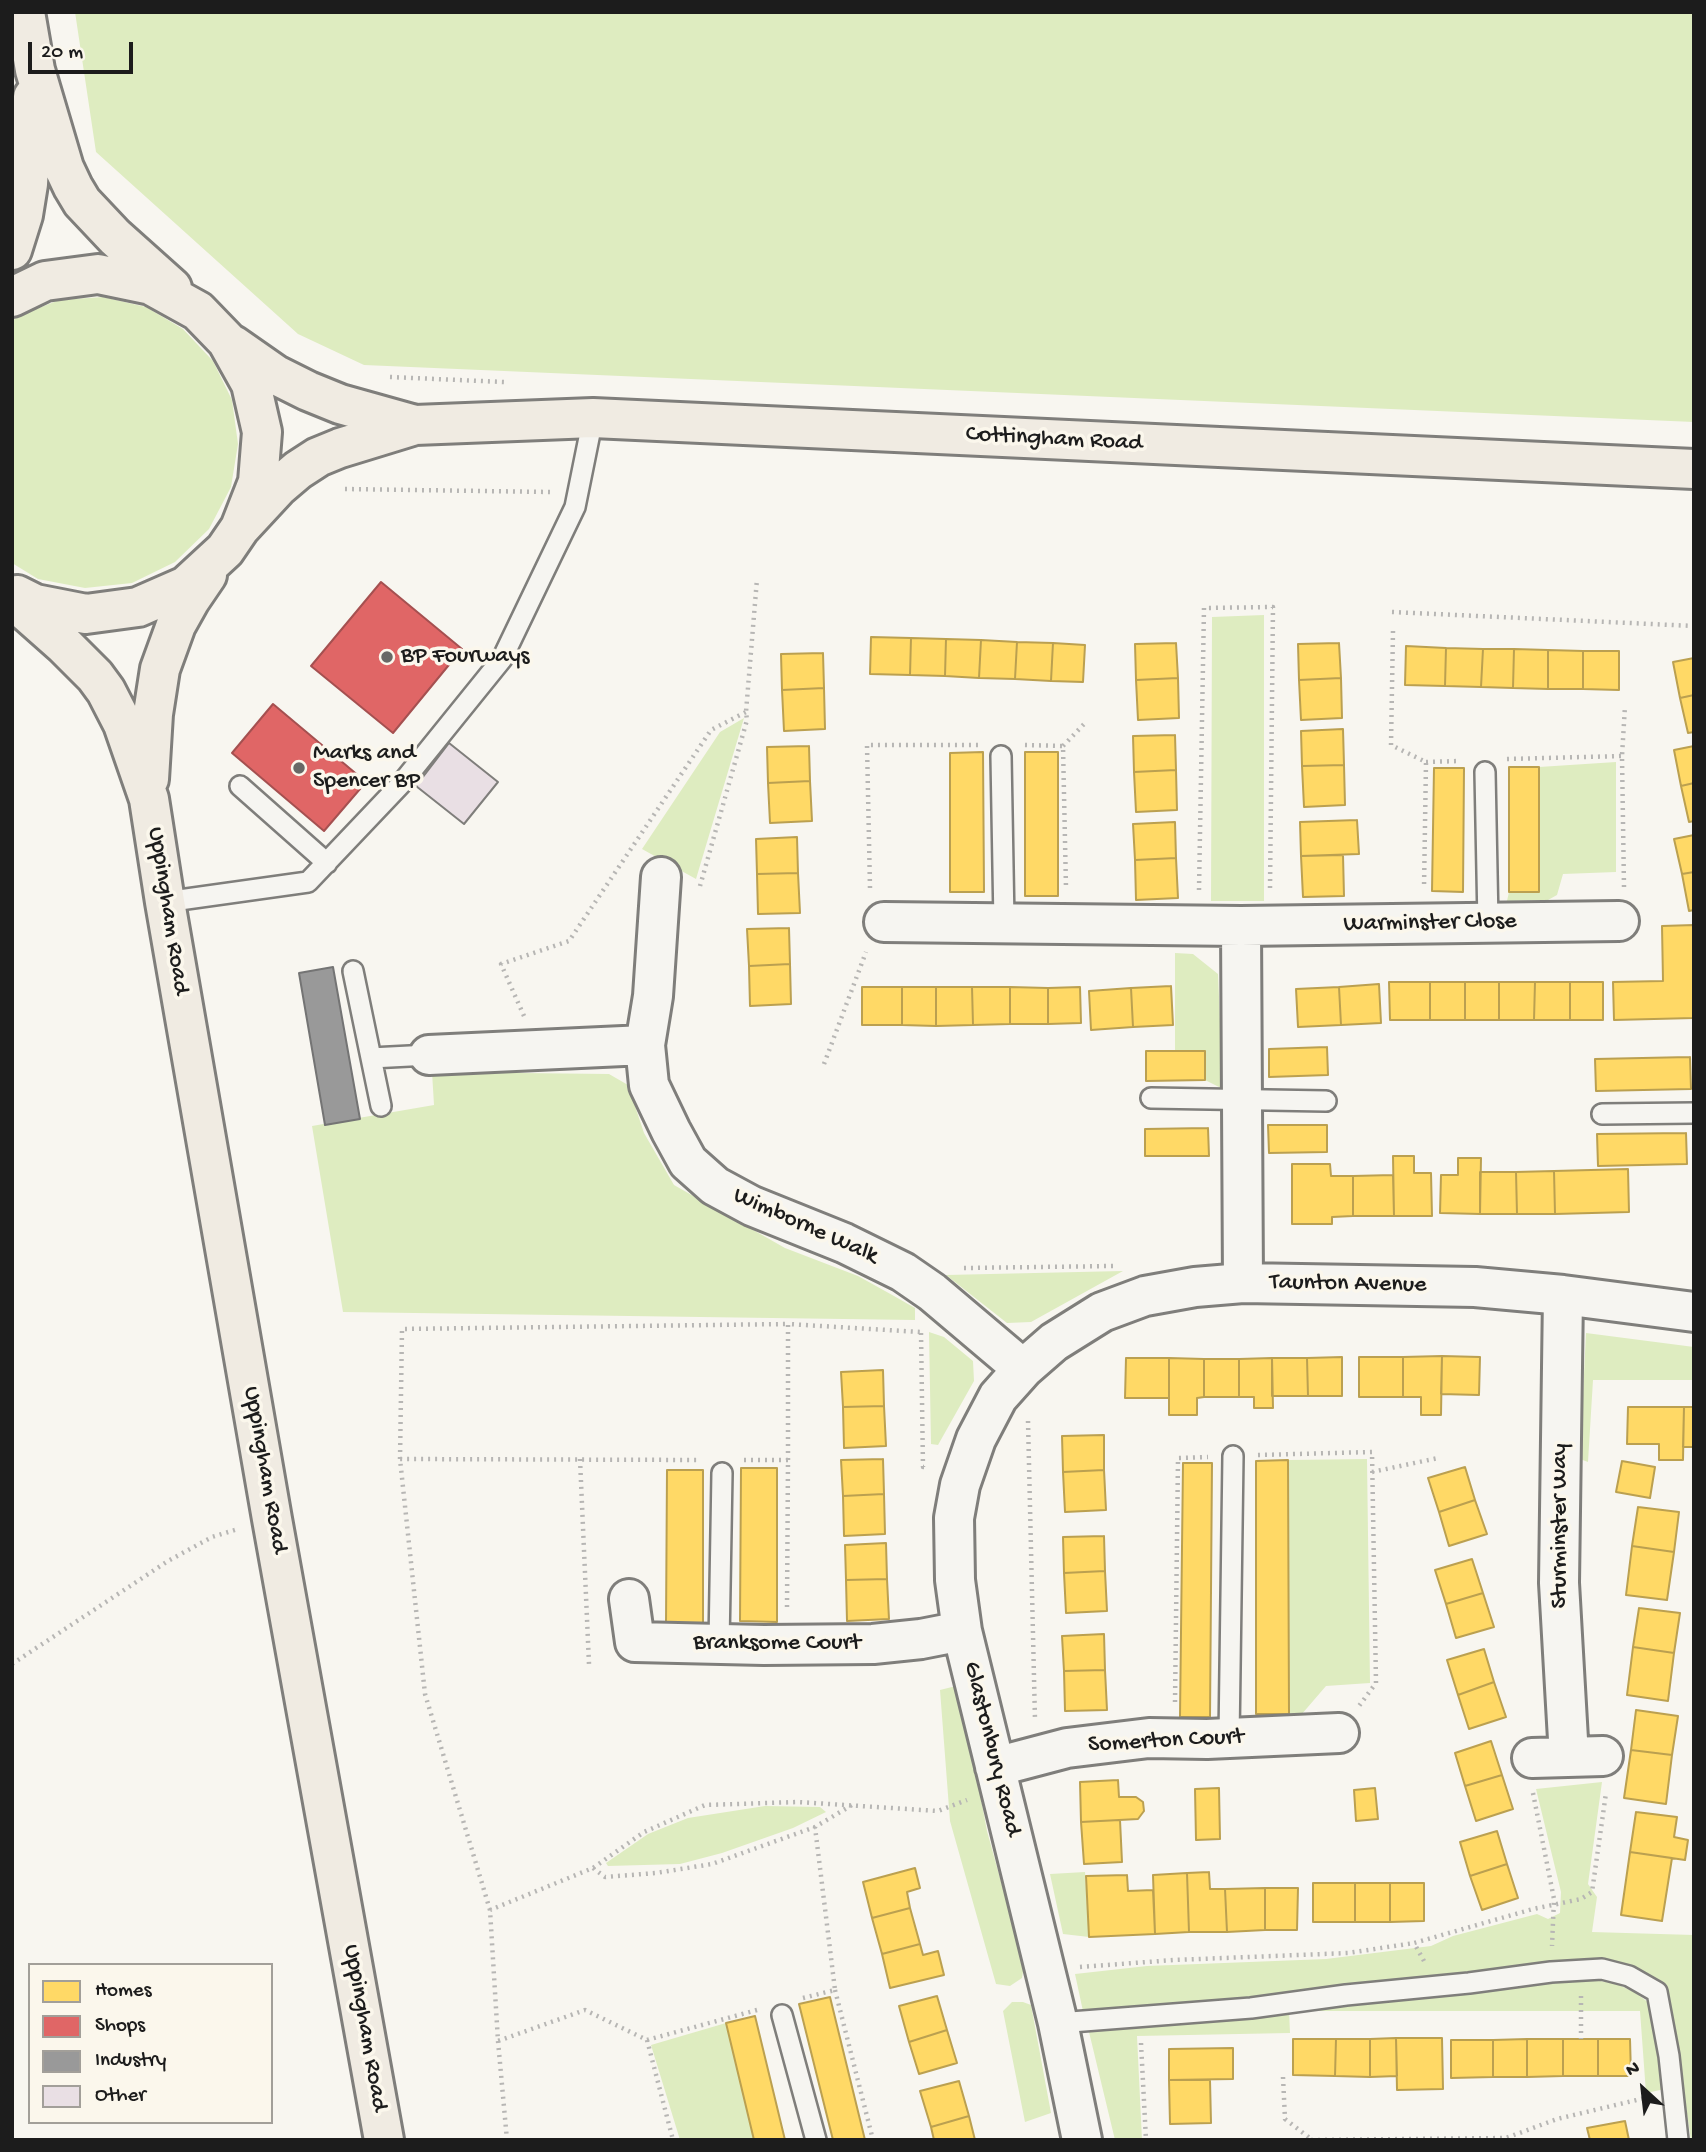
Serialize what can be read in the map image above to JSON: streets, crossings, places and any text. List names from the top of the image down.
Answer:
{
  "streets": {
    "highway": ["Cottingham Road", "Uppingham Road"],
    "street": [
      "Warminster Close",
      "Wimborne Walk",
      "Taunton Avenue",
      "Sturminster Way",
      "Branksome Court",
      "Somerton Court",
      "Glastonbury Road"
    ]
  },
  "crossings": [
    ["Cottingham Road", "Uppingham Road"],
    ["Wimborne Walk", "Taunton Avenue"],
    ["Wimborne Walk", "Glastonbury Road"],
    ["Taunton Avenue", "Sturminster Way"],
    ["Taunton Avenue", "Glastonbury Road"],
    ["Branksome Court", "Glastonbury Road"],
    ["Somerton Court", "Glastonbury Road"]
  ],
  "places": ["BP Fourways", "Marks and Spencer BP"],
  "legend": [
    "Homes",
    "Shops",
    "Industry",
    "Other"
  ],
  "scale_bar": "20 m",
  "north": "top left"
}
